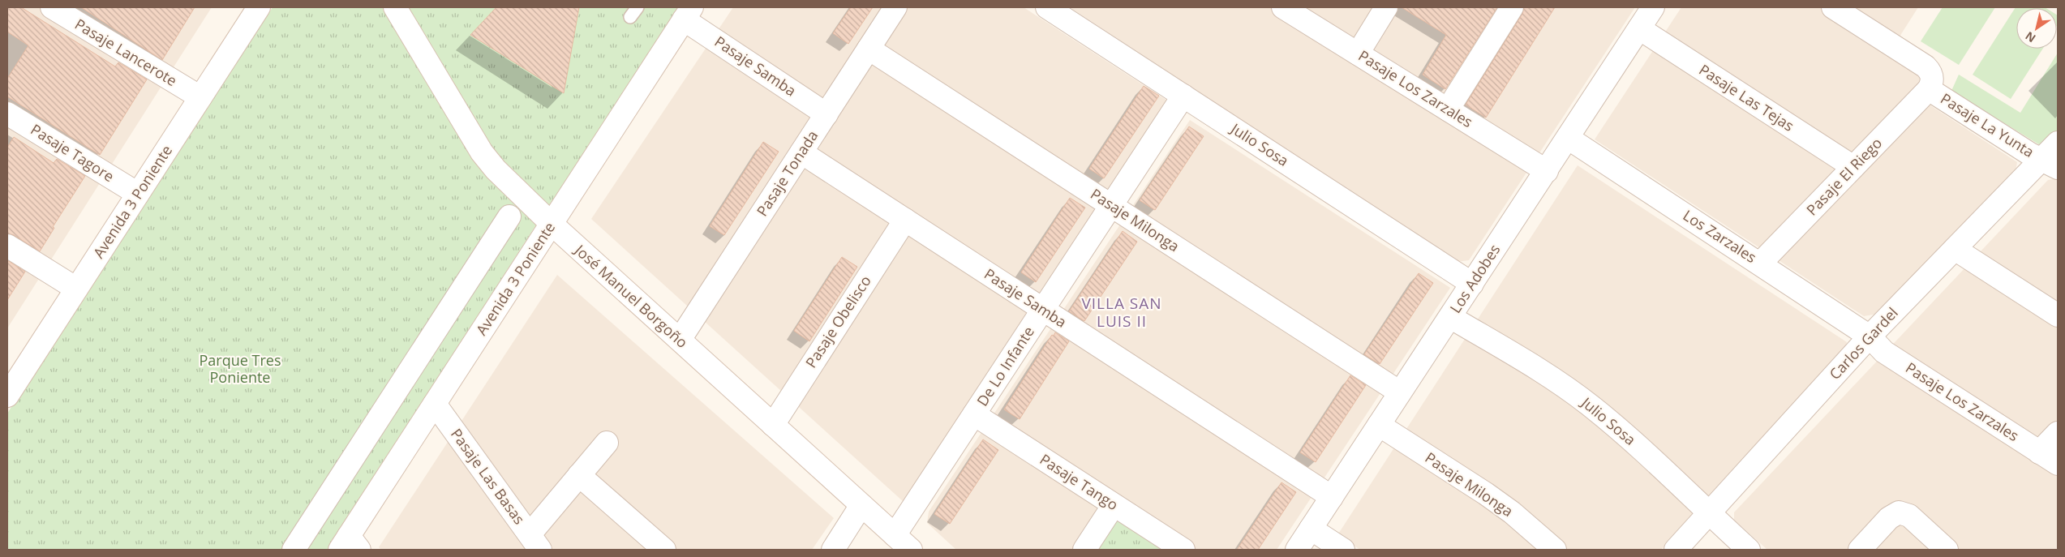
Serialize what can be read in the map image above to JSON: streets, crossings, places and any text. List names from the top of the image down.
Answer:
{
  "streets": {
    "street": [
      "Pasaje Lancerote",
      "Pasaje Samba",
      "Pasaje Los Zarzales",
      "Pasaje Las Tejas",
      "Pasaje La Yunta",
      "Julio Sosa",
      "Pasaje Tagore",
      "Pasaje Tonada",
      "Pasaje El Riego",
      "Avenida 3 Poniente",
      "Pasaje Milonga",
      "Los Zarzales",
      "Los Adobes",
      "José Manuel Borgoño",
      "Pasaje Obelisco",
      "Carlos Gardel",
      "De Lo Infante",
      "Pasaje Las Basas",
      "Pasaje Tango"
    ]
  },
  "crossings": [
    ["Pasaje Lancerote", "Avenida 3 Poniente"],
    ["Pasaje Samba", "Pasaje Tonada"],
    ["Pasaje Samba", "Avenida 3 Poniente"],
    ["Pasaje Samba", "Los Adobes"],
    ["Pasaje Samba", "Pasaje Obelisco"],
    ["Pasaje Samba", "De Lo Infante"],
    ["Pasaje Los Zarzales", "Los Zarzales"],
    ["Pasaje Los Zarzales", "Los Adobes"],
    ["Pasaje Los Zarzales", "Carlos Gardel"],
    ["Pasaje Las Tejas", "Pasaje El Riego"],
    ["Pasaje Las Tejas", "Los Adobes"],
    ["Pasaje La Yunta", "Pasaje El Riego"],
    ["Pasaje La Yunta", "Carlos Gardel"],
    ["Julio Sosa", "Los Adobes"],
    ["Julio Sosa", "Carlos Gardel"],
    ["Julio Sosa", "De Lo Infante"],
    ["Pasaje Tagore", "Avenida 3 Poniente"],
    ["Pasaje Tonada", "Pasaje Milonga"],
    ["Pasaje Tonada", "José Manuel Borgoño"],
    ["Pasaje El Riego", "Los Zarzales"],
    ["Avenida 3 Poniente", "José Manuel Borgoño"],
    ["Avenida 3 Poniente", "Pasaje Las Basas"],
    ["Pasaje Milonga", "Los Adobes"],
    ["Pasaje Milonga", "De Lo Infante"],
    ["Los Zarzales", "Los Adobes"],
    ["Los Zarzales", "Carlos Gardel"],
    ["José Manuel Borgoño", "Pasaje Obelisco"],
    ["José Manuel Borgoño", "De Lo Infante"],
    ["De Lo Infante", "Pasaje Tango"]
  ],
  "districts": ["VILLA SAN LUIS II"],
  "parks": ["Parque Tres Poniente"],
  "north": "bottom left"
}
